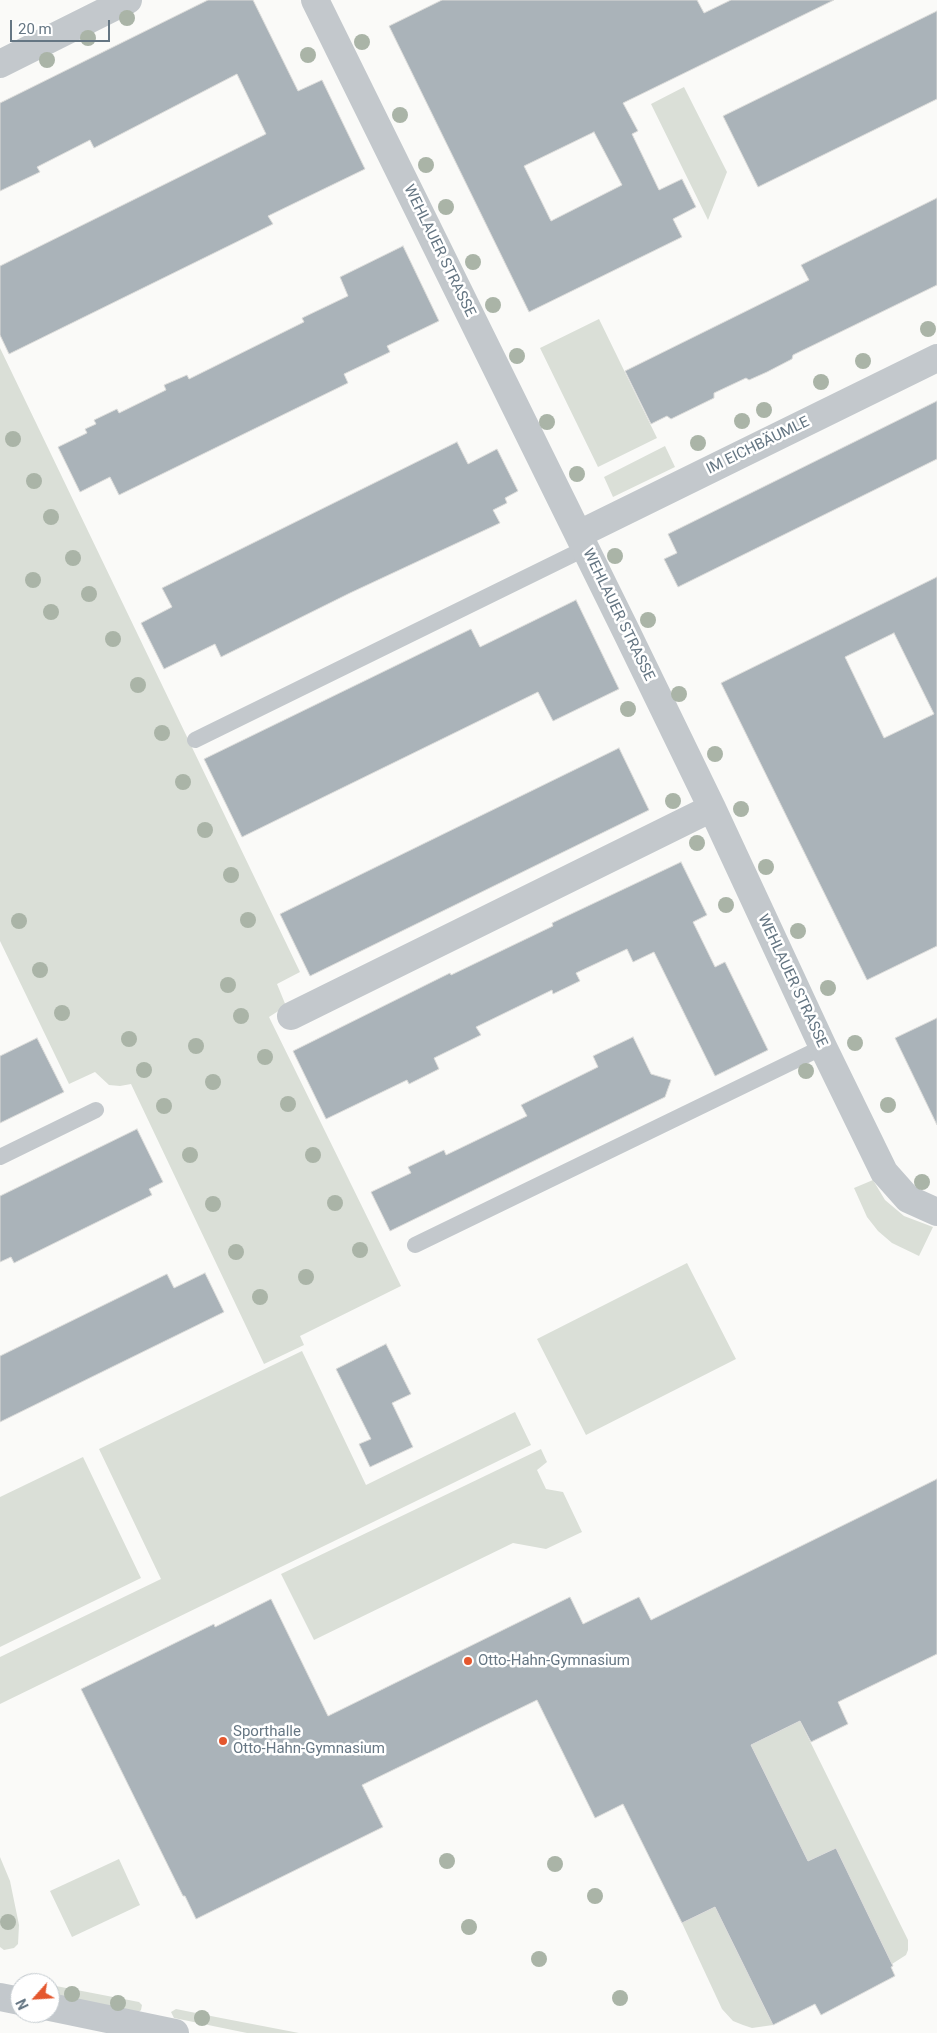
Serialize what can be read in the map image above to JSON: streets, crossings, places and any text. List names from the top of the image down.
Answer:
{
  "streets": {
    "street": ["WEHLAUER STRASSE", "IM EICHBÄUMLE"]
  },
  "crossings": [
    ["WEHLAUER STRASSE", "IM EICHBÄUMLE"]
  ],
  "places": ["Otto-Hahn-Gymnasium", "Sporthalle Otto-Hahn-Gymnasium"],
  "scale_bar": "20 m",
  "north": "bottom left"
}
